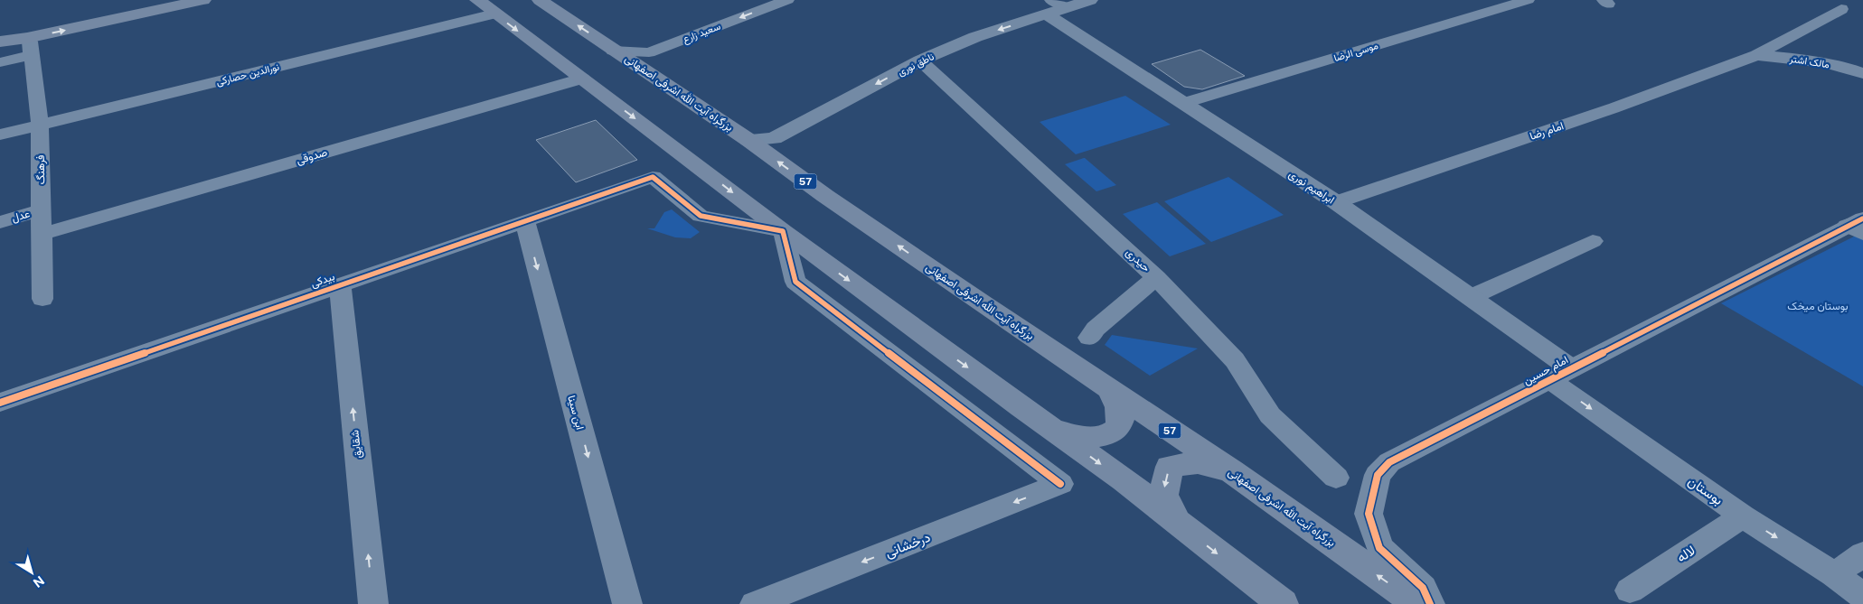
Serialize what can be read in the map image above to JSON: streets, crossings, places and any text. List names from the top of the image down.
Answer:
{
  "streets": {
    "highway": ["بزرگراه آیت الله اشرفی اصفهانی", "57"],
    "street": [
      "سعید زارع",
      "موسی الرضا",
      "مالک اشتر",
      "ناطق نوری",
      "نورالدین حصارکی",
      "امام رضا",
      "صدوقی",
      "فرهنگ",
      "ابراهیم نوری",
      "عدل",
      "حیدری",
      "بیدکی",
      "امام حسین",
      "ابن سینا",
      "شقایق",
      "بوستان",
      "درخشانی",
      "لاله"
    ]
  },
  "crossings": [
    ["سعید زارع", "بزرگراه آیت الله اشرفی اصفهانی"],
    ["موسی الرضا", "ابراهیم نوری"],
    ["مالک اشتر", "امام رضا"],
    ["ناطق نوری", "بزرگراه آیت الله اشرفی اصفهانی"],
    ["ناطق نوری", "ابراهیم نوری"],
    ["ناطق نوری", "حیدری"],
    ["نورالدین حصارکی", "فرهنگ"],
    ["امام رضا", "ابراهیم نوری"],
    ["صدوقی", "فرهنگ"],
    ["فرهنگ", "عدل"],
    ["ابراهیم نوری", "امام حسین"],
    ["ابراهیم نوری", "بوستان"],
    ["بیدکی", "ابن سینا"],
    ["بیدکی", "شقایق"],
    ["بیدکی", "درخشانی"],
    ["امام حسین", "بوستان"],
    ["بوستان", "لاله"]
  ],
  "one_way": [
    "سعید زارع",
    "ناطق نوری",
    "ابن سینا",
    "شقایق",
    "بوستان"
  ],
  "parks": ["بوستان میخک"],
  "north": "bottom right"
}
